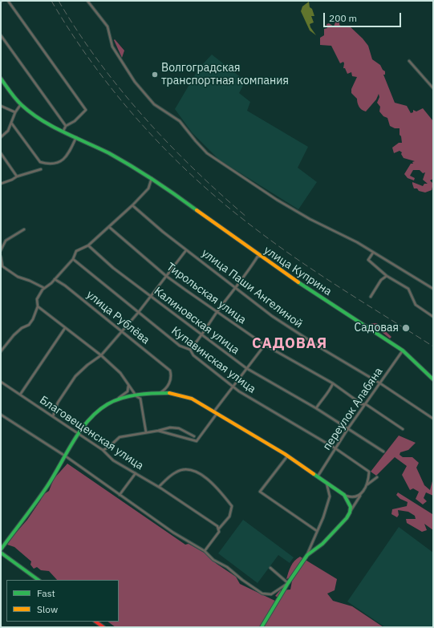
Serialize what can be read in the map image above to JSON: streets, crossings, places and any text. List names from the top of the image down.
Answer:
{
  "streets": {
    "main road": ["улица Куприна"],
    "street": [
      "улица Паши Ангелиной",
      "Тирольская улица",
      "улица Рублёва",
      "Калиновская улица",
      "Купавинская улица",
      "переулок Алабяна",
      "Благовещенская улица"
    ]
  },
  "crossings": [
    ["улица Куприна", "переулок Алабяна"],
    ["улица Паши Ангелиной", "переулок Алабяна"],
    ["Тирольская улица", "переулок Алабяна"],
    ["Калиновская улица", "переулок Алабяна"],
    ["Купавинская улица", "переулок Алабяна"]
  ],
  "districts": ["САДОВАЯ"],
  "places": ["Волгоградская транспортная компания", "Садовая"],
  "legend": ["Fast", "Slow"],
  "scale_bar": "200 m"
}
